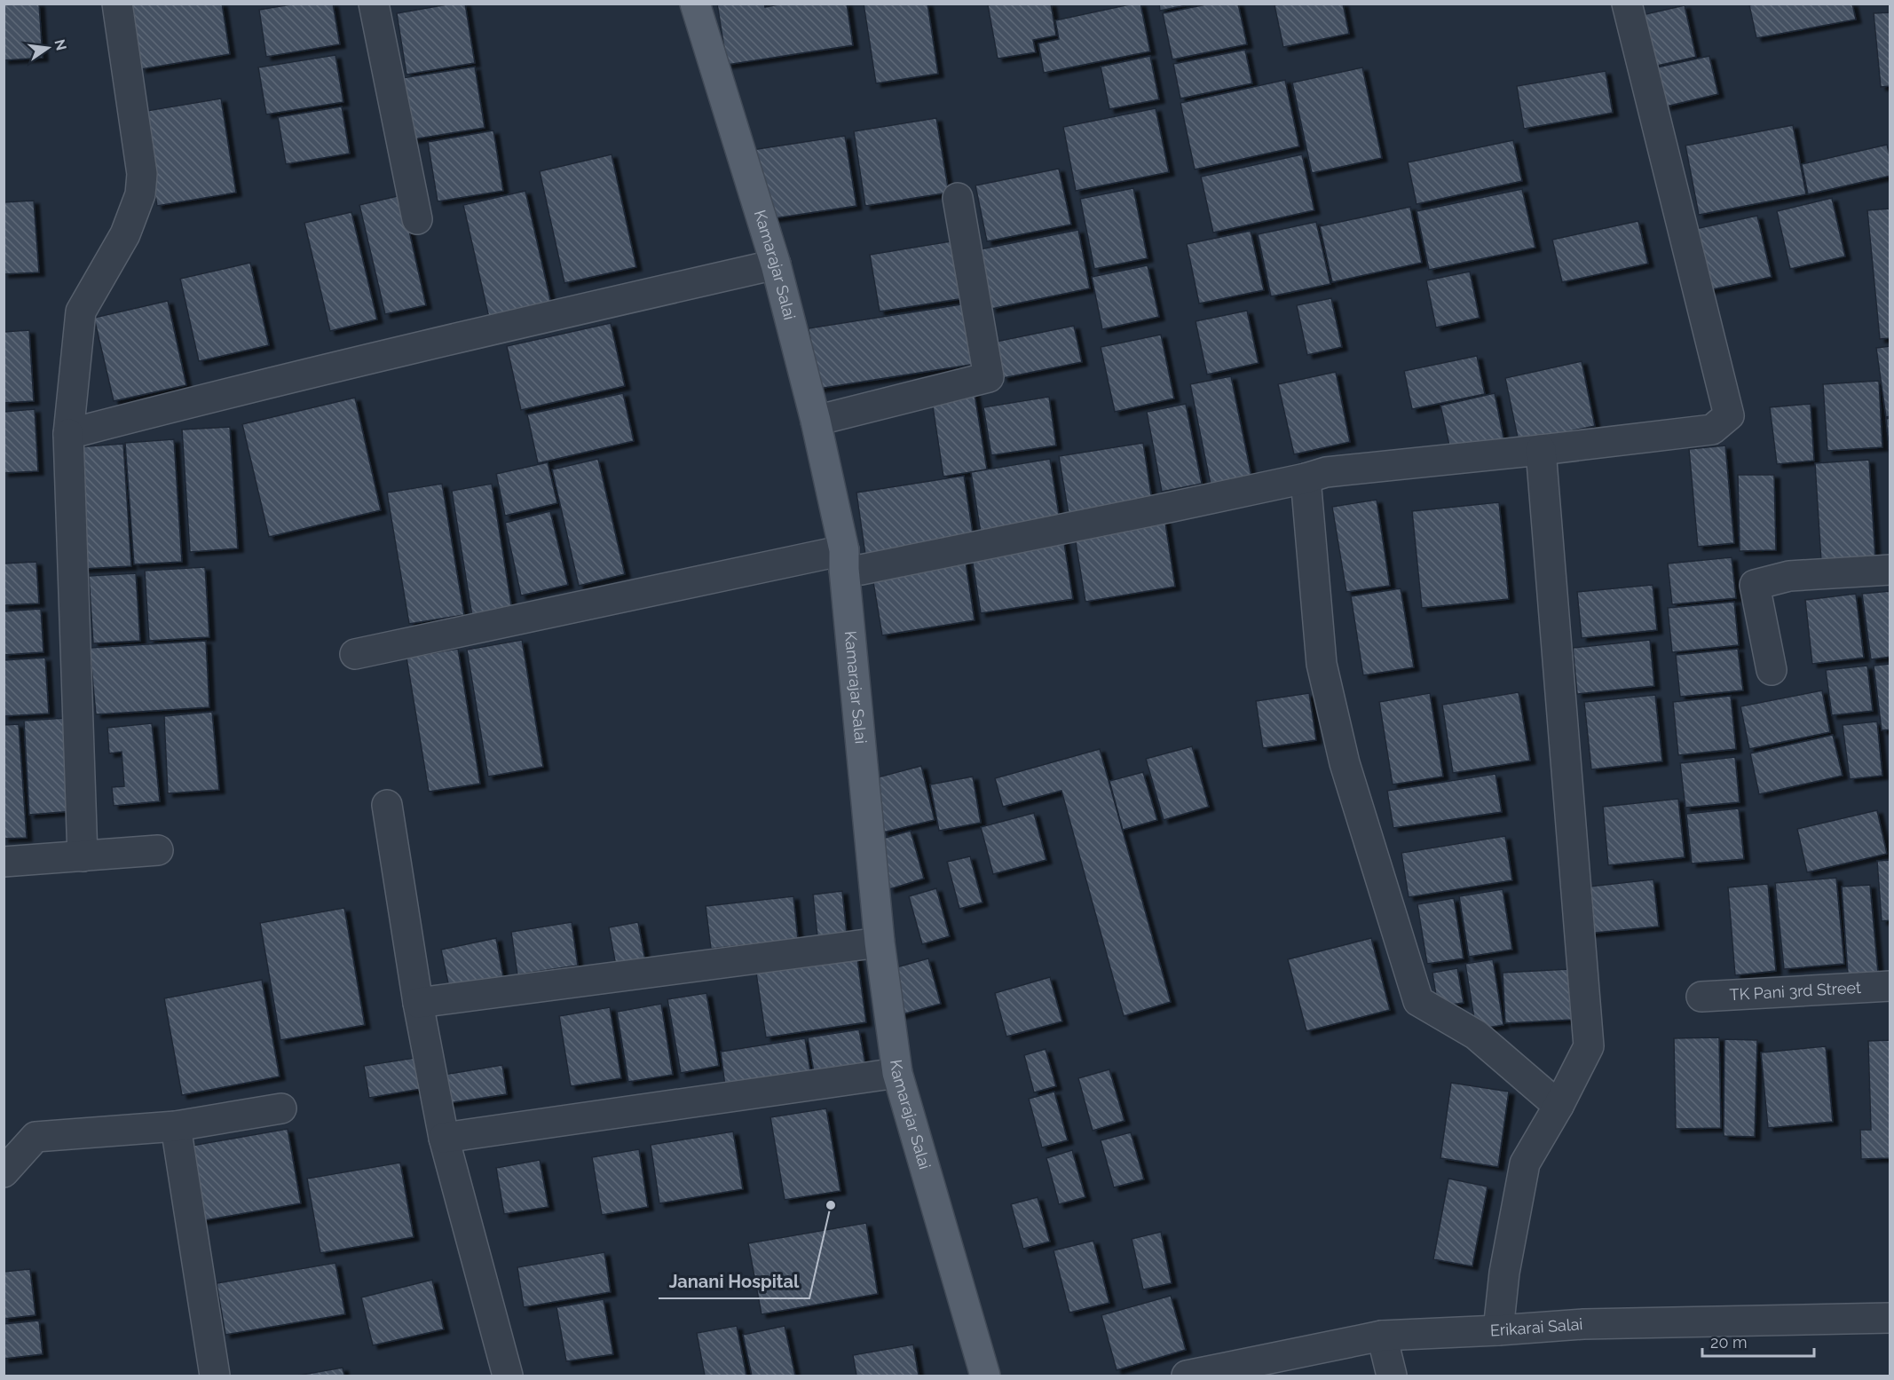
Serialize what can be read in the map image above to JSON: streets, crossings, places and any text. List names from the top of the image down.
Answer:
{
  "streets": {
    "main road": ["Kamarajar Salai"],
    "street": ["TK Pani 3rd Street", "Erikarai Salai"]
  },
  "places": ["Janani Hospital"],
  "scale_bar": "20 m",
  "north": "right"
}
